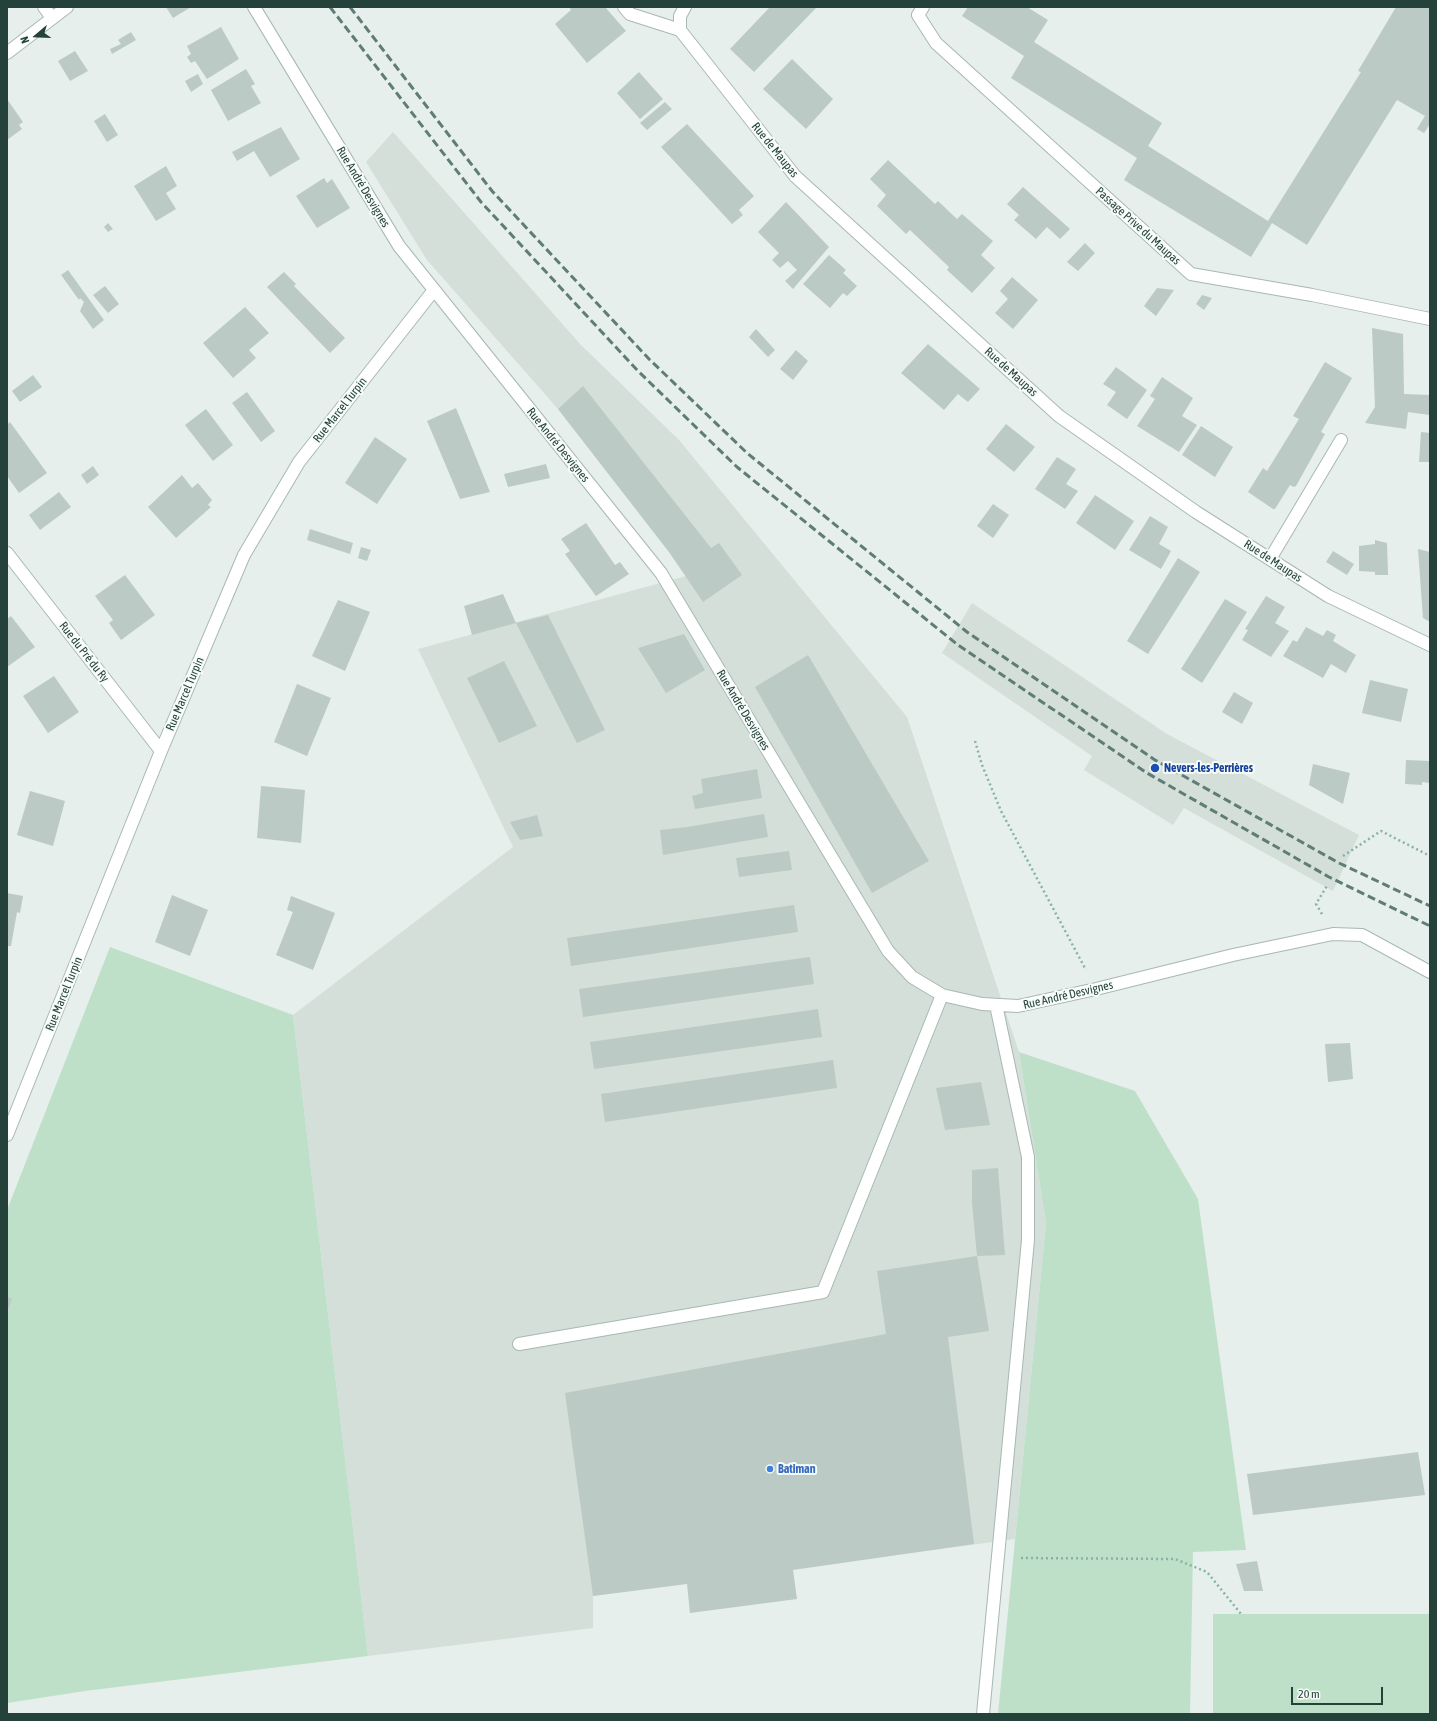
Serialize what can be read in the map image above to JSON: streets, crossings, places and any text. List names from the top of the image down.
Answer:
{
  "streets": {
    "street": [
      "Rue de Maupas",
      "Rue André Desvignes",
      "Passage Prive du Maupas",
      "Rue Marcel Turpin",
      "Rue du Pré du Ry"
    ]
  },
  "crossings": [
    ["Rue André Desvignes", "Rue Marcel Turpin"],
    ["Rue Marcel Turpin", "Rue du Pré du Ry"]
  ],
  "places": ["Nevers-les-Perrières", "Batiman"],
  "scale_bar": "20 m",
  "north": "left"
}
